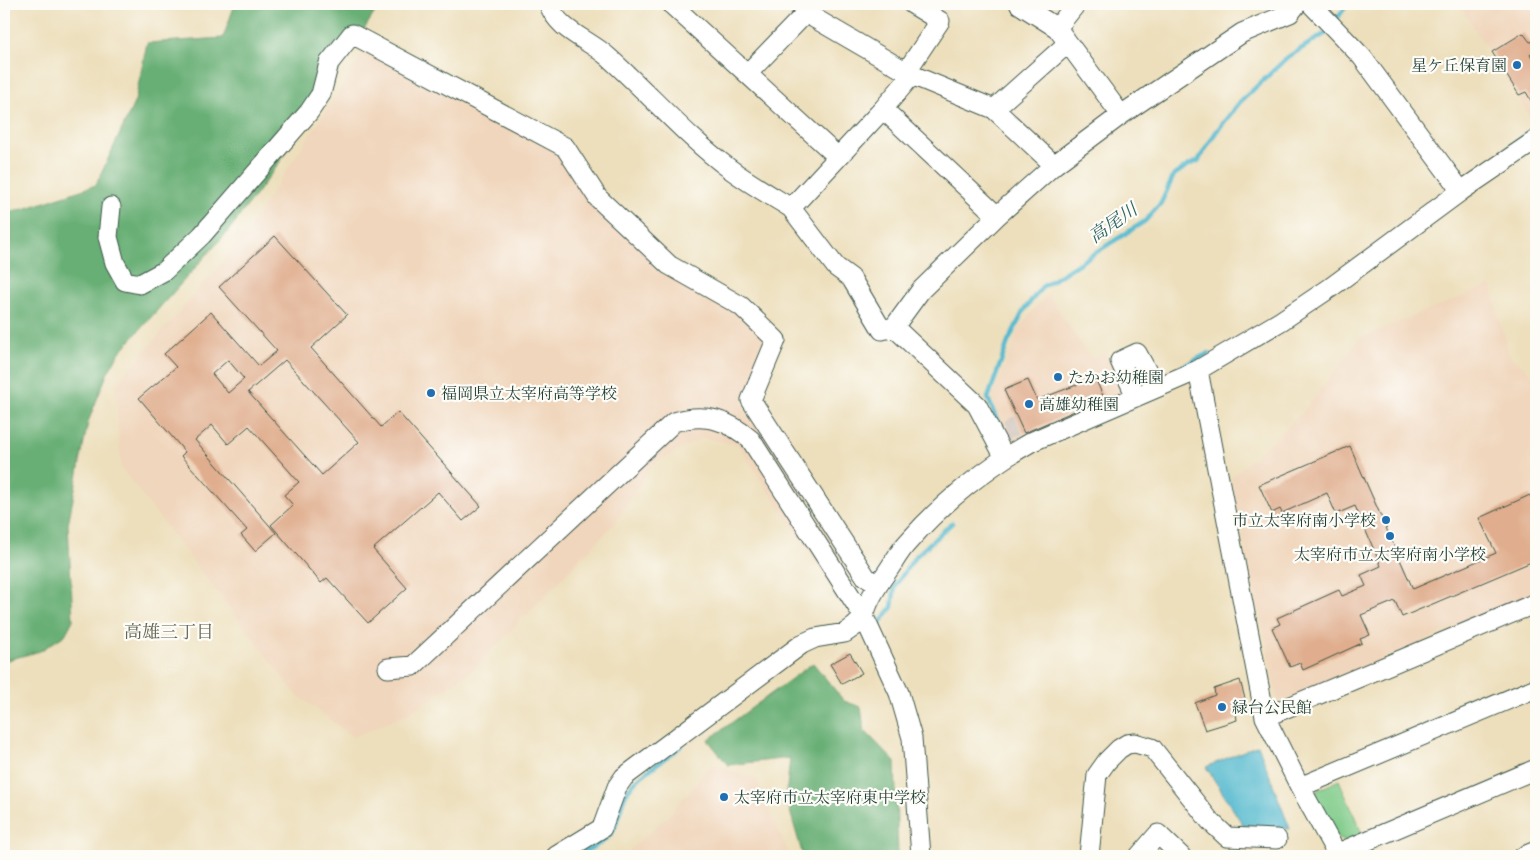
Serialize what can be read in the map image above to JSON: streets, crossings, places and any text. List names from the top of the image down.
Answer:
{
  "districts": ["高雄三丁目"],
  "water": ["高尾川"],
  "places": [
    "星ケ丘保育園",
    "たかお幼稚園",
    "福岡県立太宰府高等学校",
    "高雄幼稚園",
    "市立太宰府南小学校",
    "太宰府市立太宰府南小学校",
    "緑台公民館",
    "太宰府市立太宰府東中学校"
  ]
}
